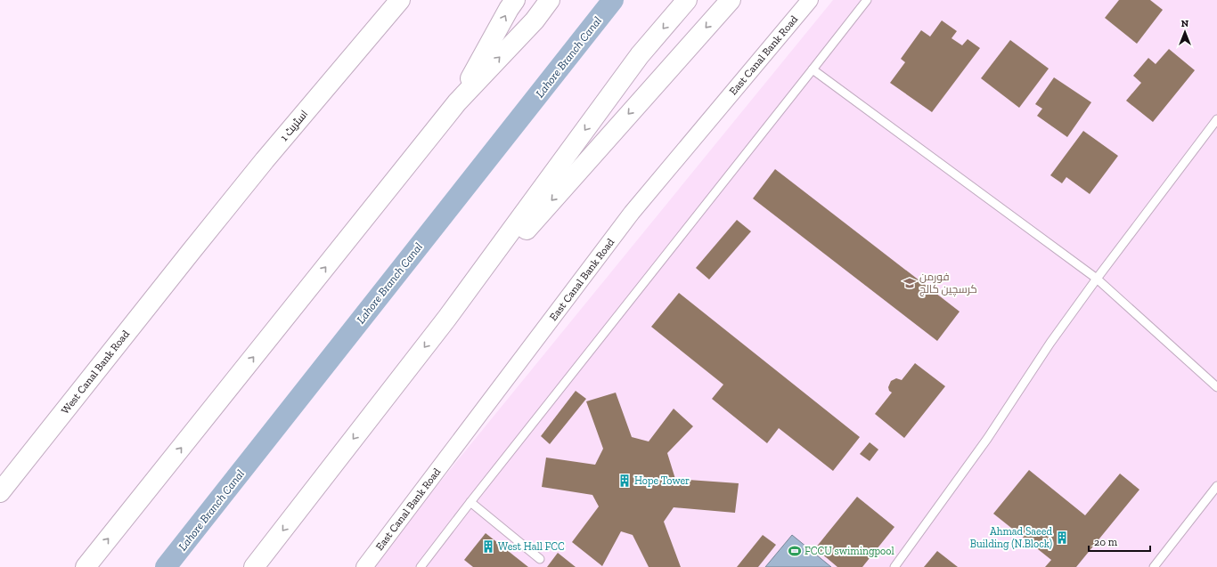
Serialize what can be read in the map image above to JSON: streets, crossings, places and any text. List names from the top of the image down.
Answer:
{
  "streets": {
    "main road": ["اسٹریٹ 1", "West Canal Bank Road"],
    "street": ["East Canal Bank Road"]
  },
  "crossings": [
    ["اسٹریٹ 1", "West Canal Bank Road"]
  ],
  "water": ["Lahore Branch Canal"],
  "places": {
    "school or university": ["فورمن کرسچین کالج"],
    "building": ["Hope Tower", "Ahmad Saeed Building (N.Block)", "West Hall FCC"],
    "sports": ["FCCU swimingpool"]
  },
  "scale_bar": "20 m",
  "north": "top"
}
